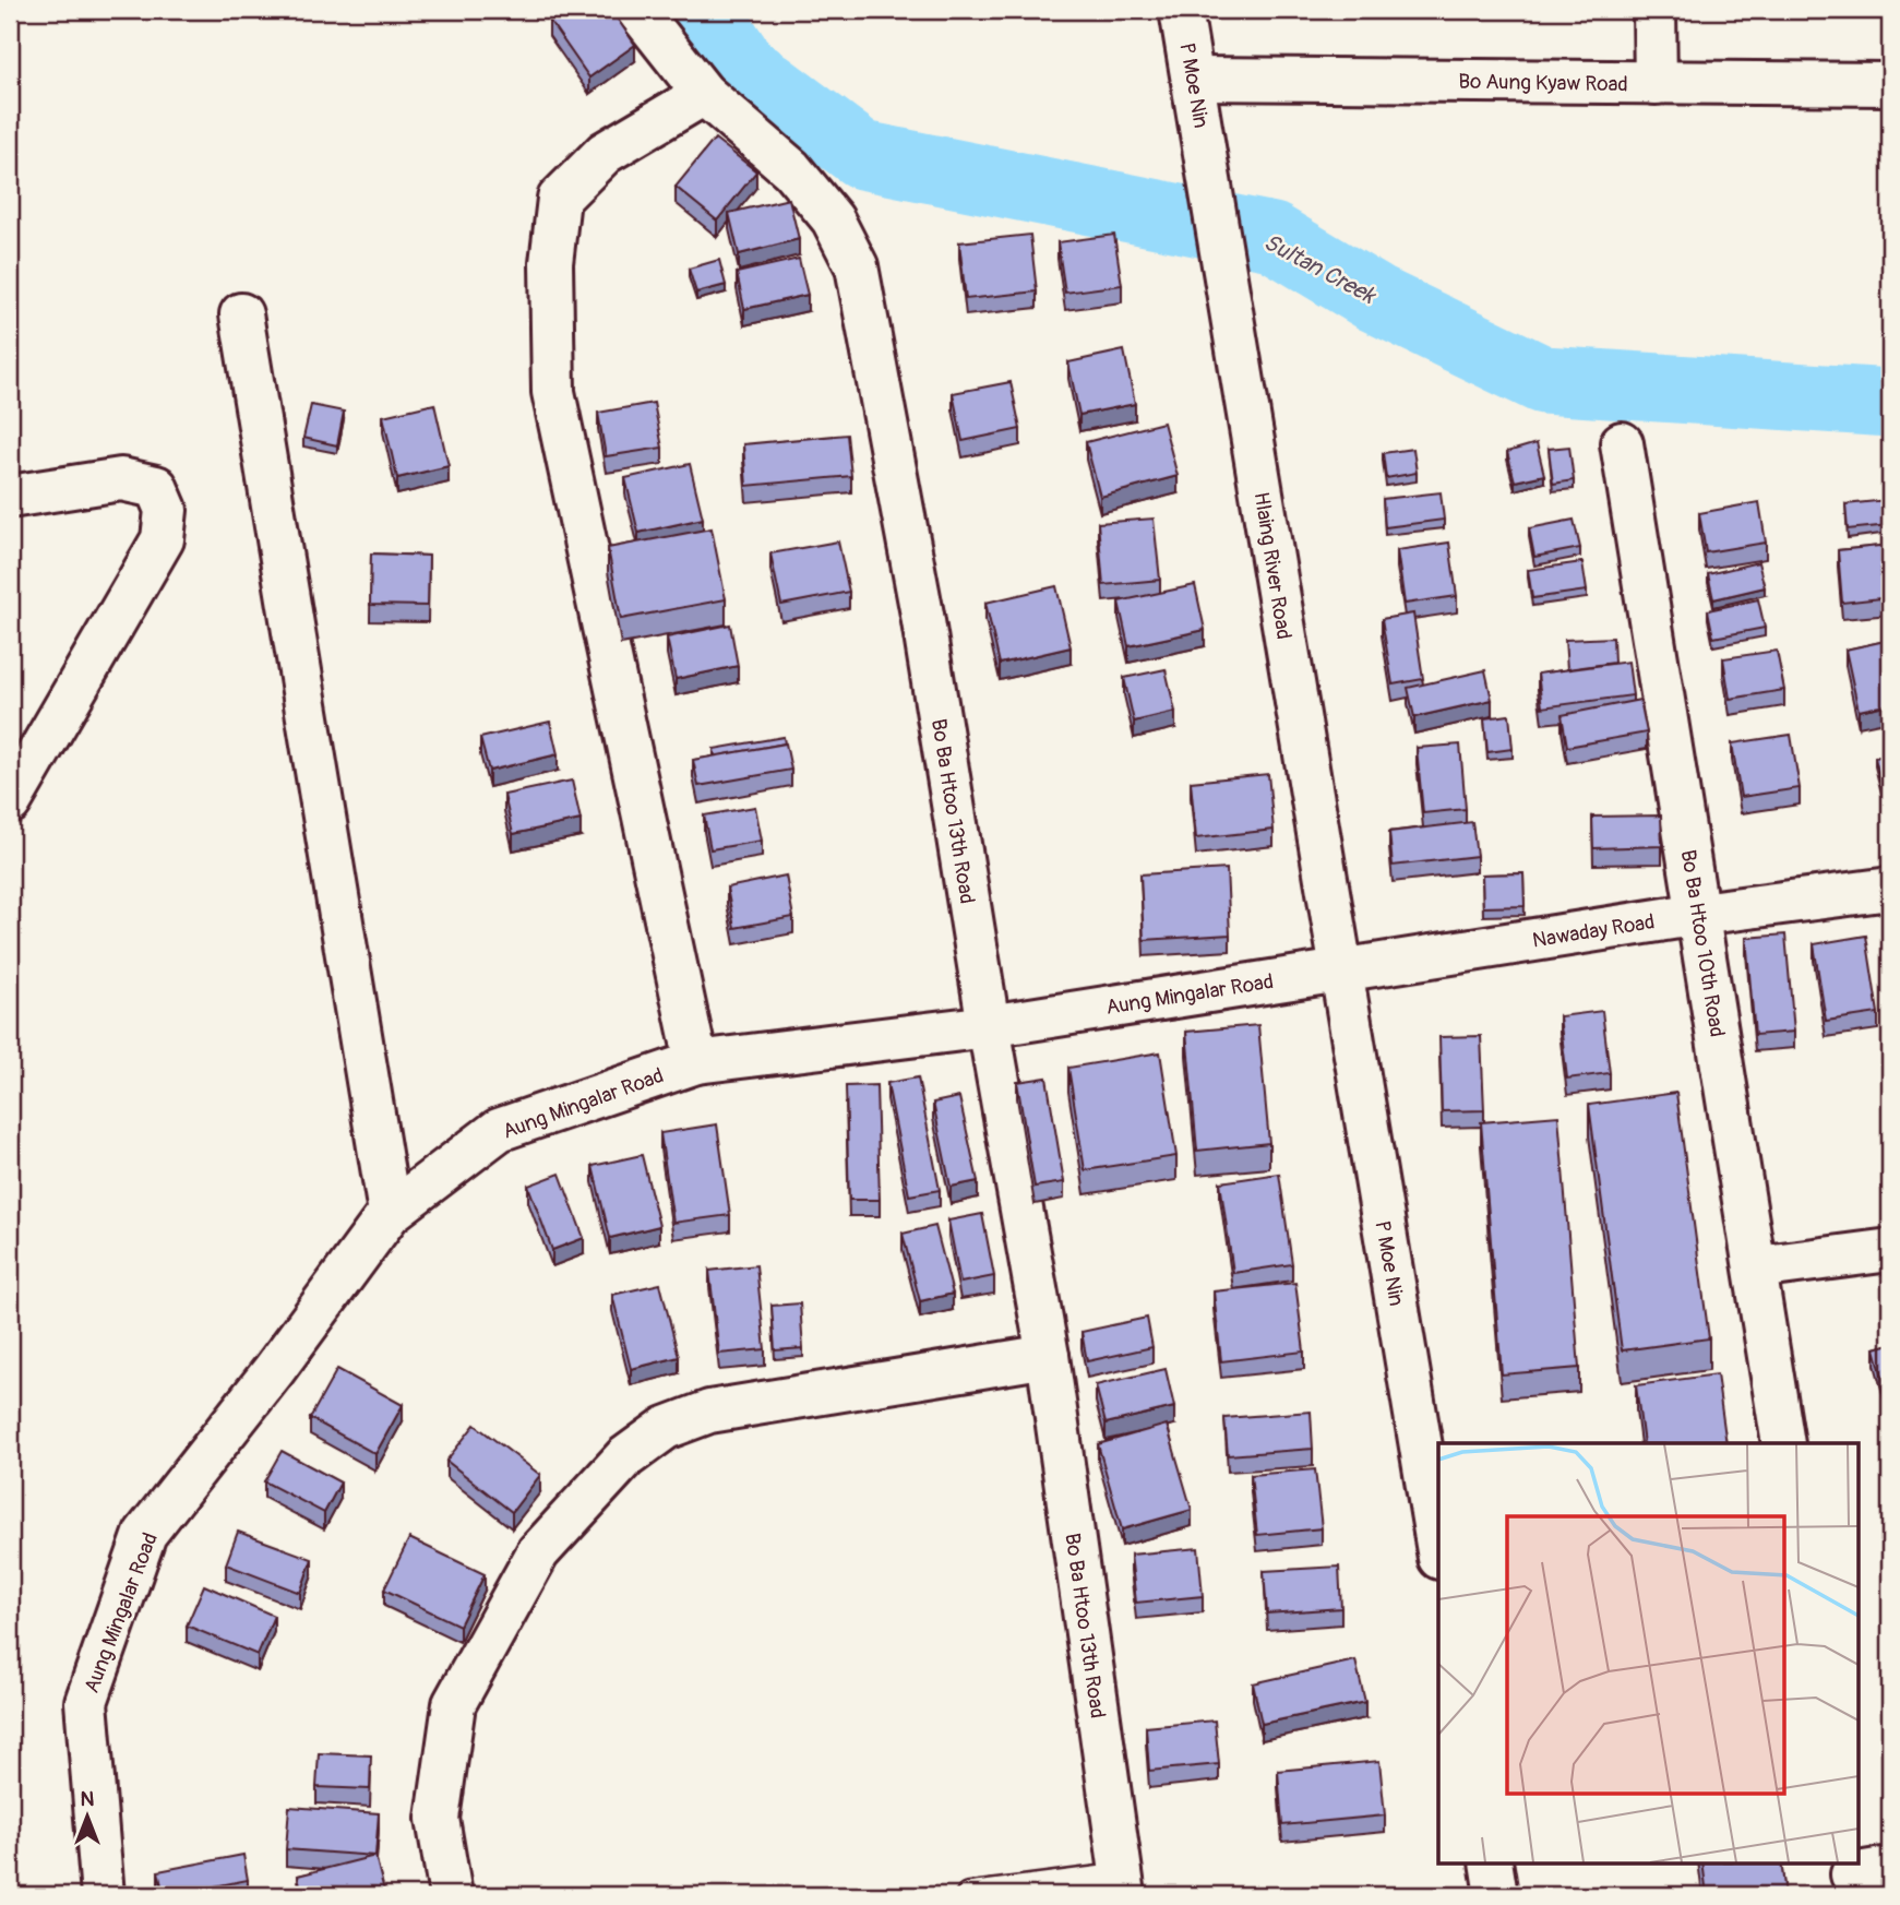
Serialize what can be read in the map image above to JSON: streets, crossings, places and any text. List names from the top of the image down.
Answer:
{
  "streets": {
    "street": [
      "Bo Aung Kyaw Road",
      "P Moe Nin",
      "Hlaing River Road",
      "Bo Ba Htoo 13th Road",
      "Nawaday Road",
      "Bo Ba Htoo 10th Road",
      "Aung Mingalar Road"
    ]
  },
  "crossings": [
    ["Bo Aung Kyaw Road", "P Moe Nin"],
    ["P Moe Nin", "Hlaing River Road"],
    ["P Moe Nin", "Nawaday Road"],
    ["P Moe Nin", "Aung Mingalar Road"],
    ["Hlaing River Road", "Nawaday Road"],
    ["Hlaing River Road", "Aung Mingalar Road"],
    ["Bo Ba Htoo 13th Road", "Aung Mingalar Road"],
    ["Nawaday Road", "Bo Ba Htoo 10th Road"],
    ["Nawaday Road", "Aung Mingalar Road"]
  ],
  "water": ["Sultan Creek"],
  "north": "top"
}
